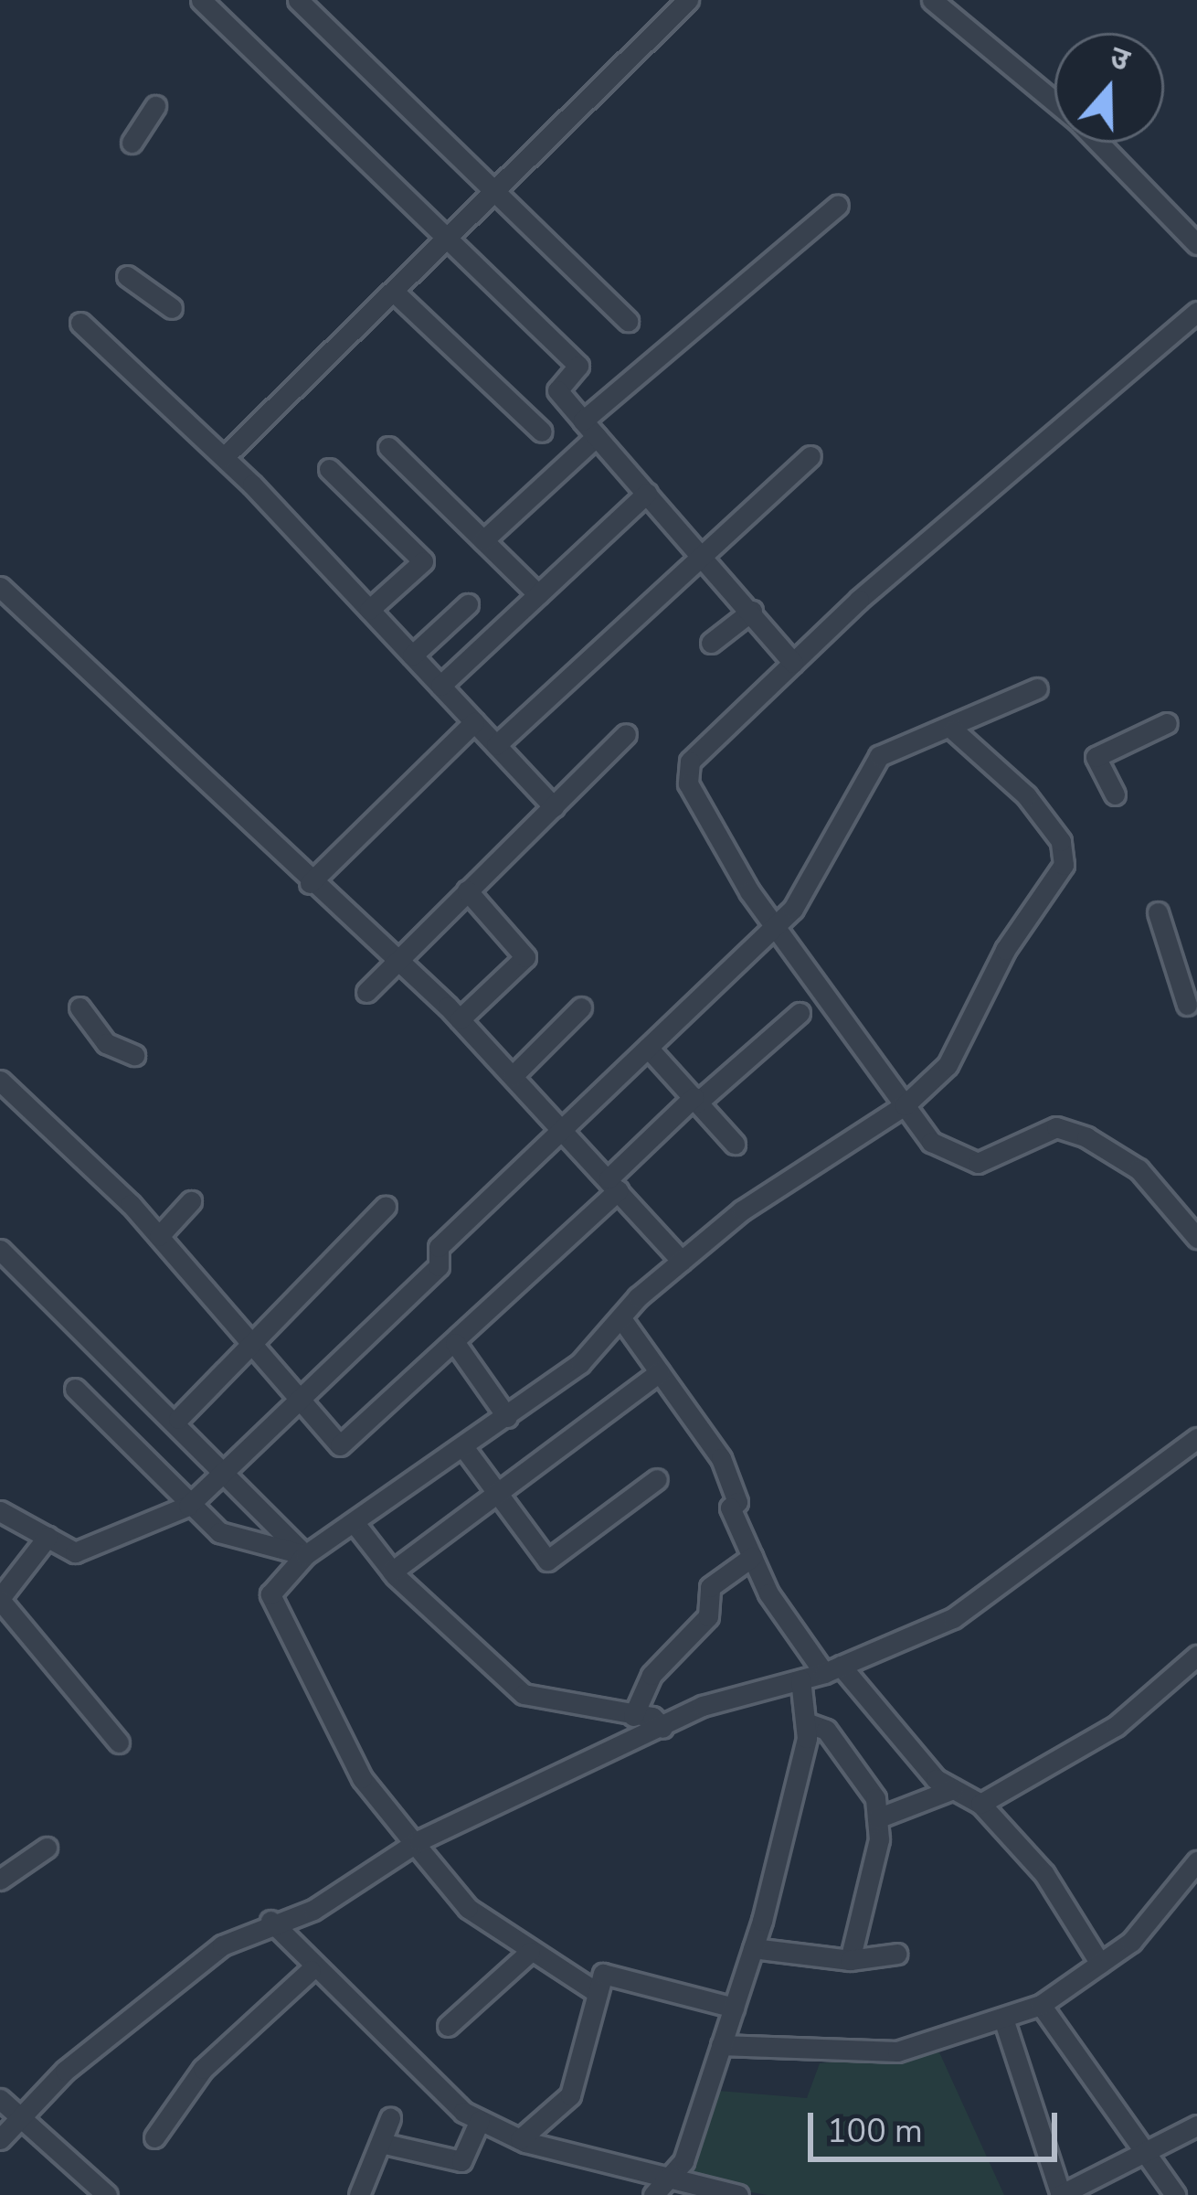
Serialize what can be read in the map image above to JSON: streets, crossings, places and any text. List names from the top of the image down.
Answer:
{
  "scale_bar": "100 m",
  "north": "top"
}
